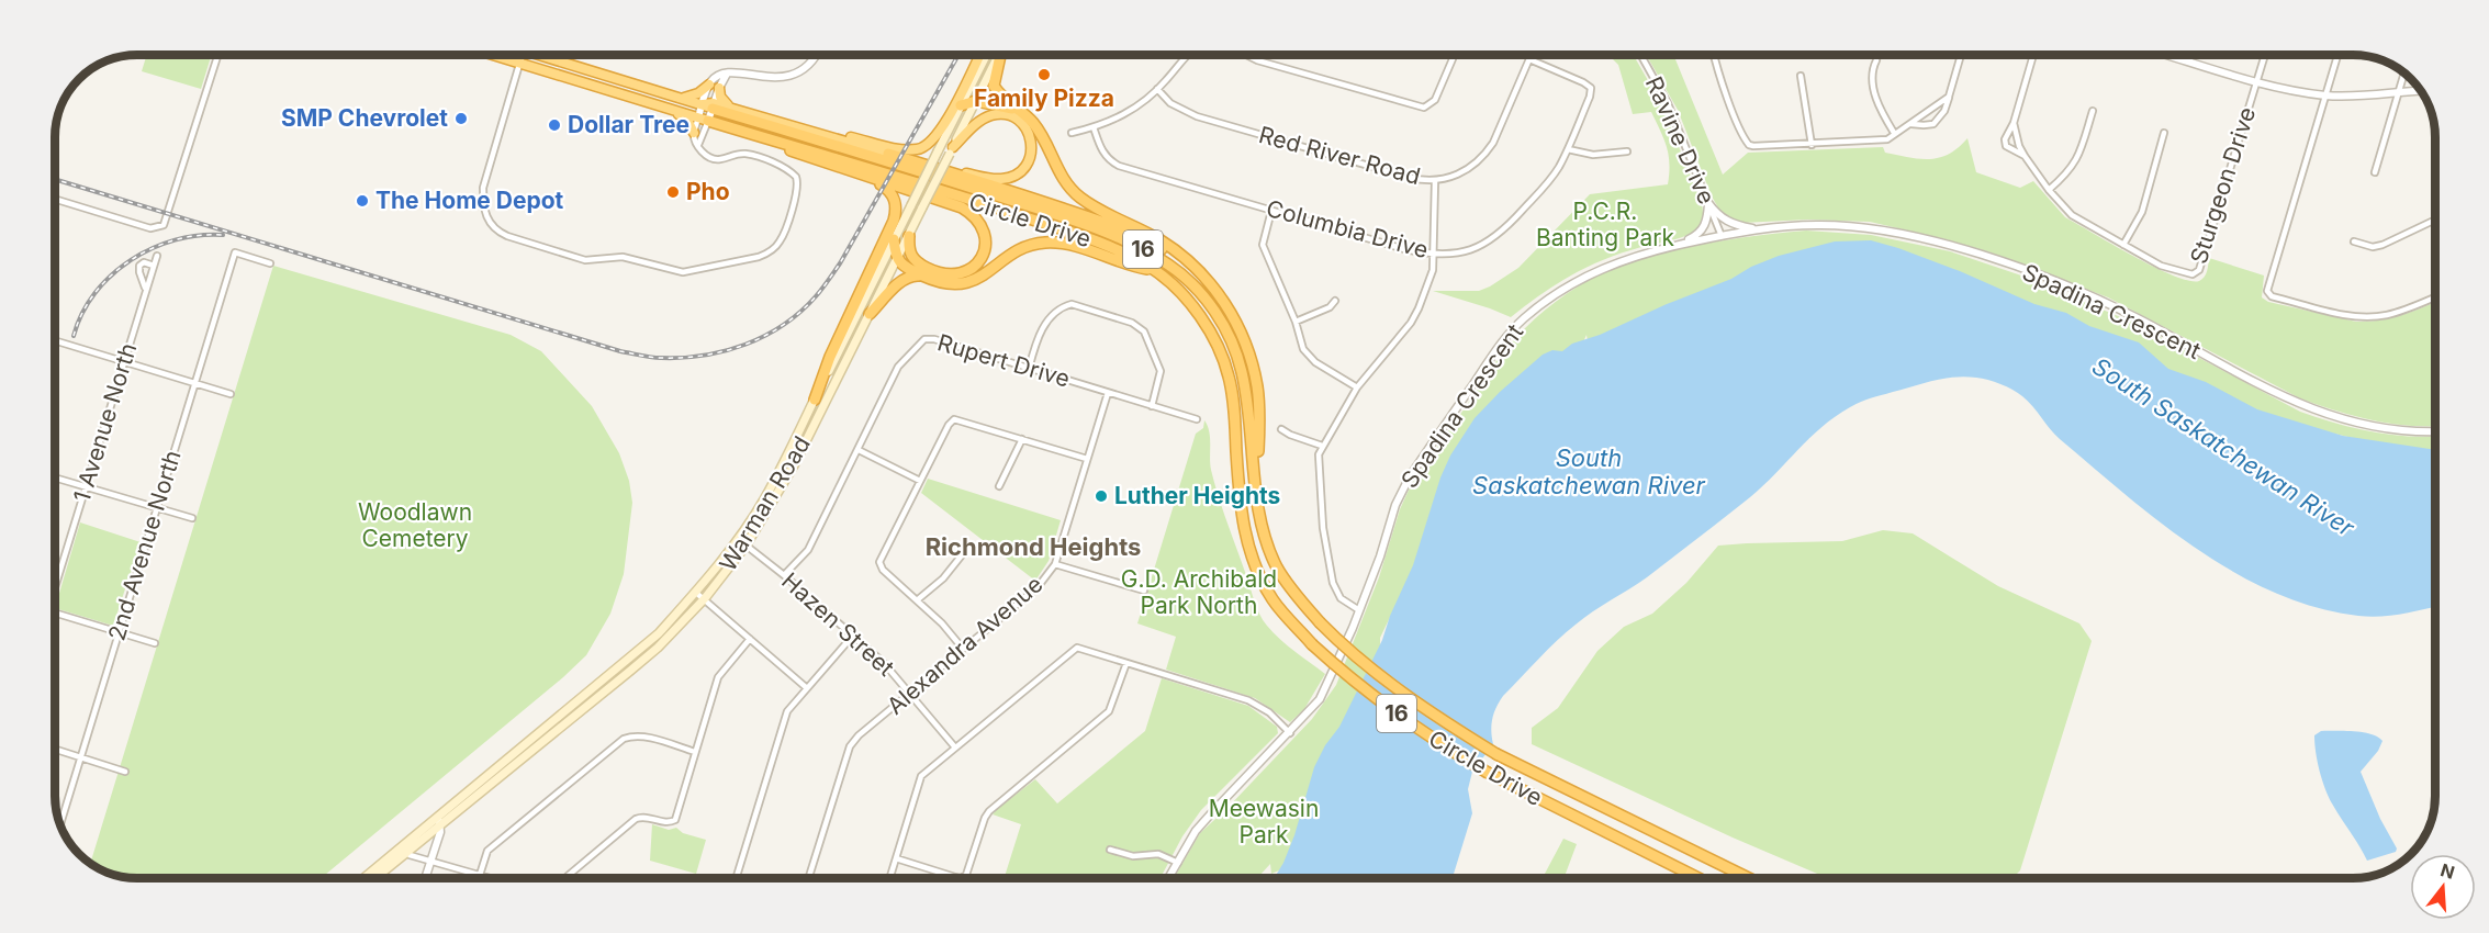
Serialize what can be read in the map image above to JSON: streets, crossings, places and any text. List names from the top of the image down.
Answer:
{
  "streets": {
    "highway": ["Circle Drive", "16"],
    "main road": ["Warman Road"],
    "street": [
      "Ravine Drive",
      "Red River Road",
      "Sturgeon Drive",
      "Columbia Drive",
      "Spadina Crescent",
      "Rupert Drive",
      "1 Avenue North",
      "2nd Avenue North",
      "Hazen Street",
      "Alexandra Avenue"
    ]
  },
  "crossings": [
    ["Ravine Drive", "Spadina Crescent"],
    ["Red River Road", "Columbia Drive"],
    ["Rupert Drive", "Hazen Street"],
    ["Rupert Drive", "Alexandra Avenue"],
    ["Warman Road", "Hazen Street"],
    ["Hazen Street", "Alexandra Avenue"]
  ],
  "districts": ["Richmond Heights"],
  "water": ["South Saskatchewan River"],
  "parks": [
    "P.C.R. Banting Park",
    "Woodlawn Cemetery",
    "G.D. Archibald Park North",
    "Meewasin Park"
  ],
  "places": [
    "Family Pizza",
    "SMP Chevrolet",
    "Dollar Tree",
    "Pho",
    "The Home Depot",
    "Luther Heights"
  ],
  "north": "top"
}
